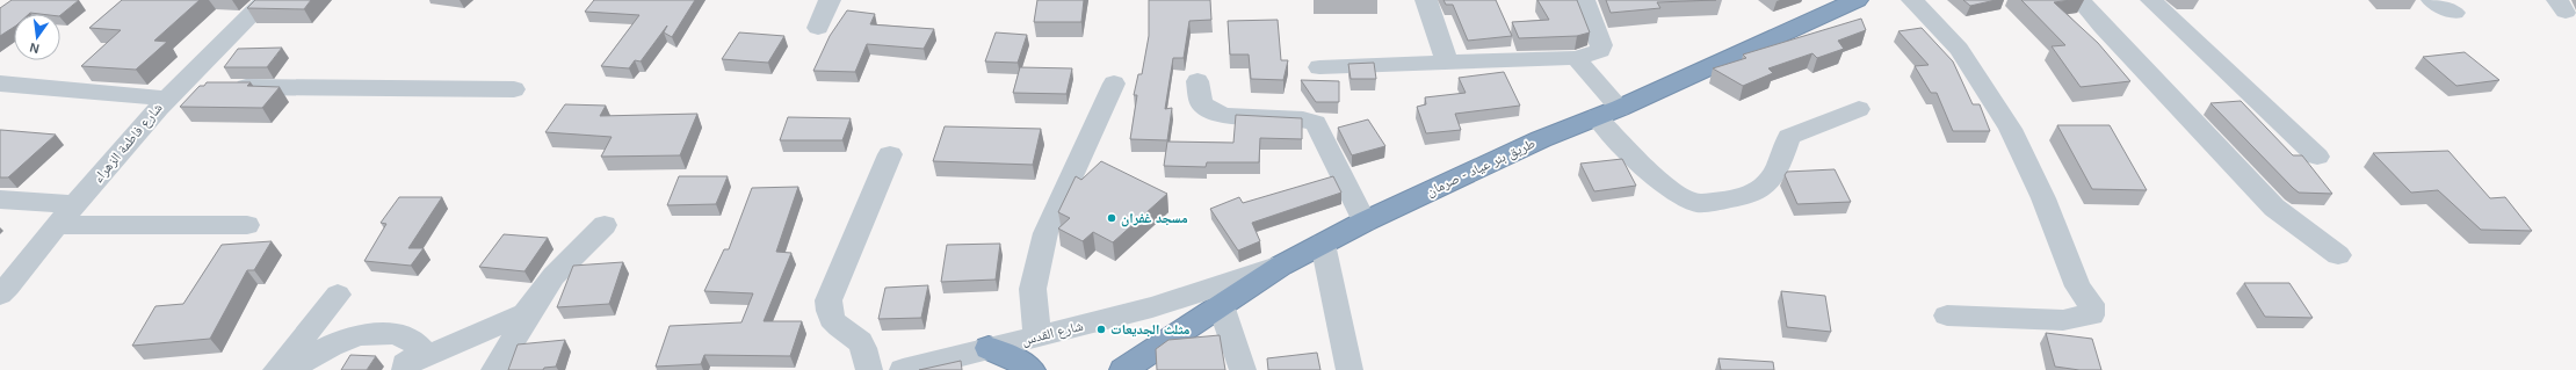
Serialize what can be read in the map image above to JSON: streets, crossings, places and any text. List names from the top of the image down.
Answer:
{
  "streets": {
    "highway": ["طريق بئر عياد - صرمان"],
    "street": ["شارع فاطمة الزهراء", "شارع القدس"]
  },
  "crossings": [
    ["طريق بئر عياد - صرمان", "شارع القدس"]
  ],
  "places": ["مسجد غفران", "مثلث الجديعات"],
  "north": "bottom"
}
